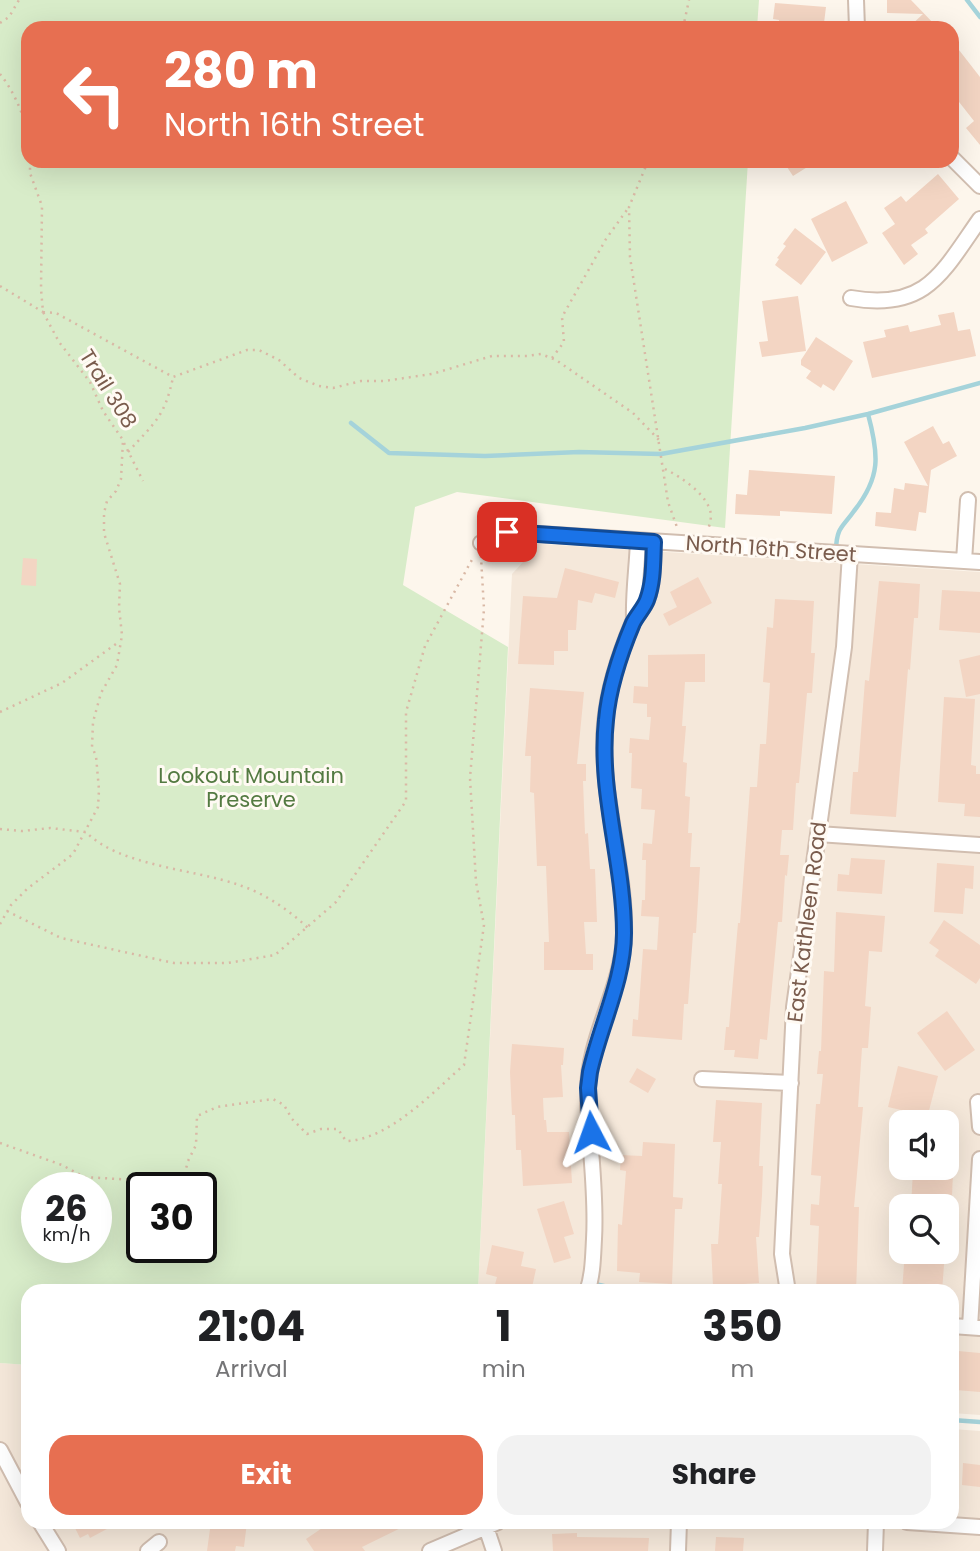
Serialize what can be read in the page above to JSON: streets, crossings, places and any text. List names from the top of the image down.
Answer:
{
  "streets": {
    "street": ["North 16th Street", "East Kathleen Road"],
    "path": ["Trail 308"]
  },
  "crossings": [
    ["North 16th Street", "East Kathleen Road"]
  ],
  "parks": ["Lookout Mountain Preserve"],
  "page": {
    "turn": ["280 m", "North 16th Street"],
    "speed": "26 km/h",
    "limit": "30",
    "eta": [
      "21:04",
      "Arrival",
      "1",
      "min",
      "350",
      "m"
    ],
    "buttons": ["Exit", "Share"]
  }
}
